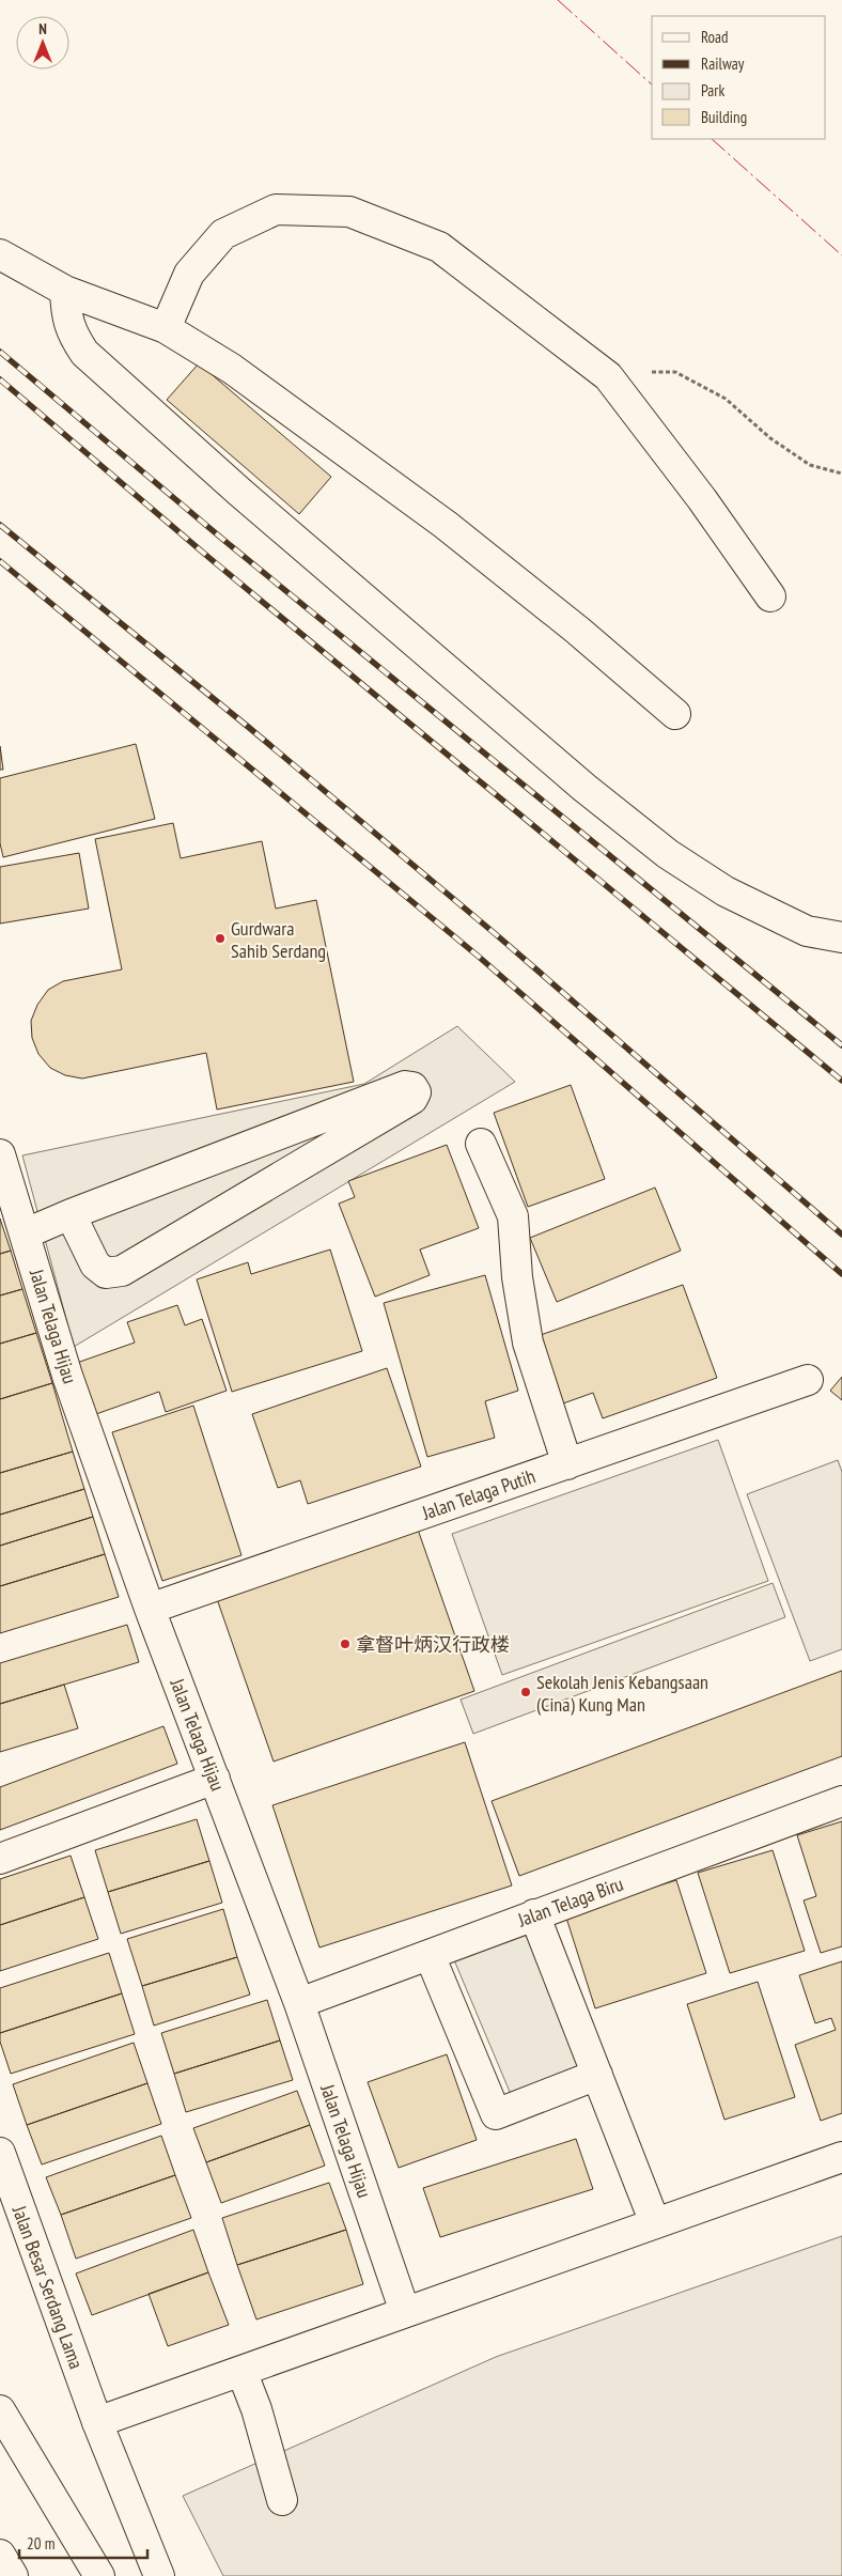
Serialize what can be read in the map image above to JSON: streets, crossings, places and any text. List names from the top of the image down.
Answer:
{
  "streets": {
    "main road": [
      "Jalan Telaga Hijau",
      "Jalan Telaga Putih",
      "Jalan Telaga Biru",
      "Jalan Besar Serdang Lama"
    ]
  },
  "crossings": [
    ["Jalan Telaga Hijau", "Jalan Telaga Putih"],
    ["Jalan Telaga Hijau", "Jalan Telaga Biru"]
  ],
  "places": ["Gurdwara Sahib Serdang", "拿督叶炳汉行政楼", "Sekolah Jenis Kebangsaan (Cina) Kung Man"],
  "legend": [
    "Road",
    "Railway",
    "Park",
    "Building"
  ],
  "scale_bar": "20 m",
  "north": "top"
}
